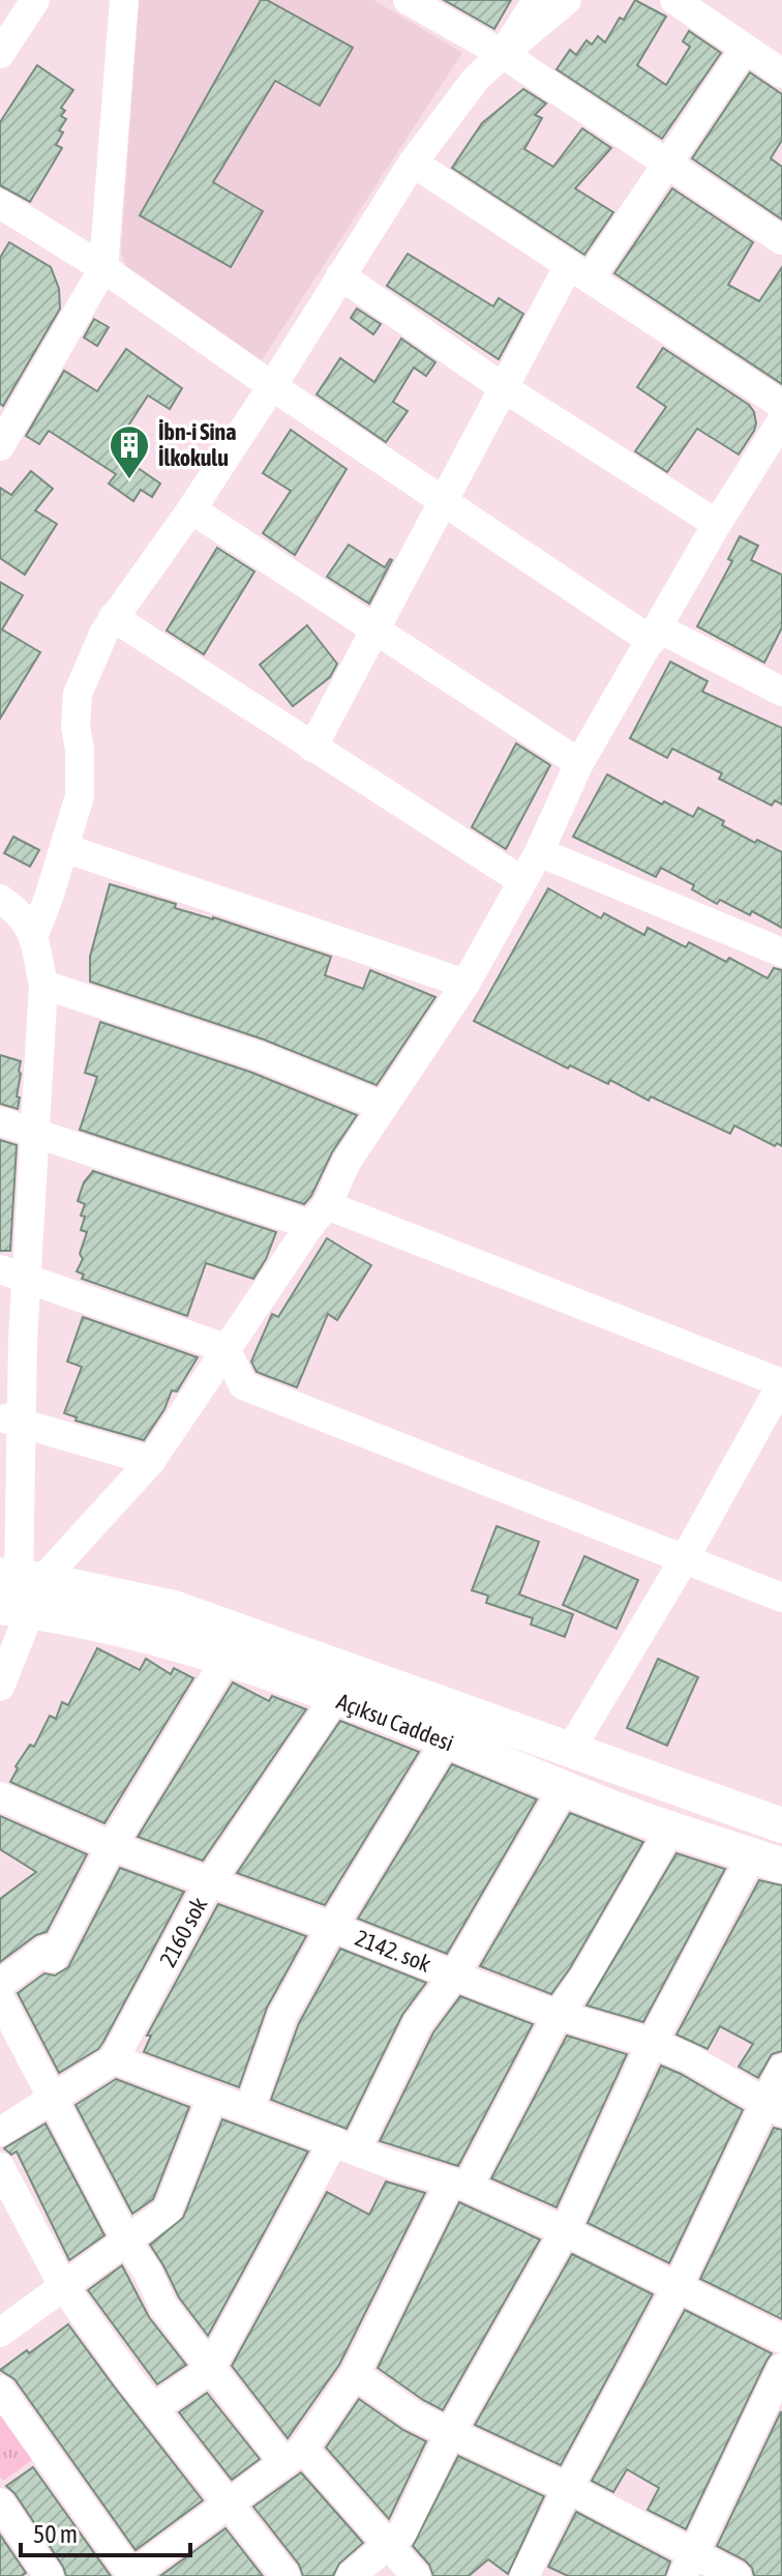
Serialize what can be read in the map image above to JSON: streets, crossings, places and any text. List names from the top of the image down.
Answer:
{
  "streets": {
    "main road": ["Açıksu Caddesi"],
    "street": ["2160 sok", "2142. sok"]
  },
  "crossings": [
    ["Açıksu Caddesi", "2160 sok"],
    ["2160 sok", "2142. sok"]
  ],
  "places": {
    "building": ["İbn-i Sina İlkokulu"]
  },
  "scale_bar": "50 m"
}
